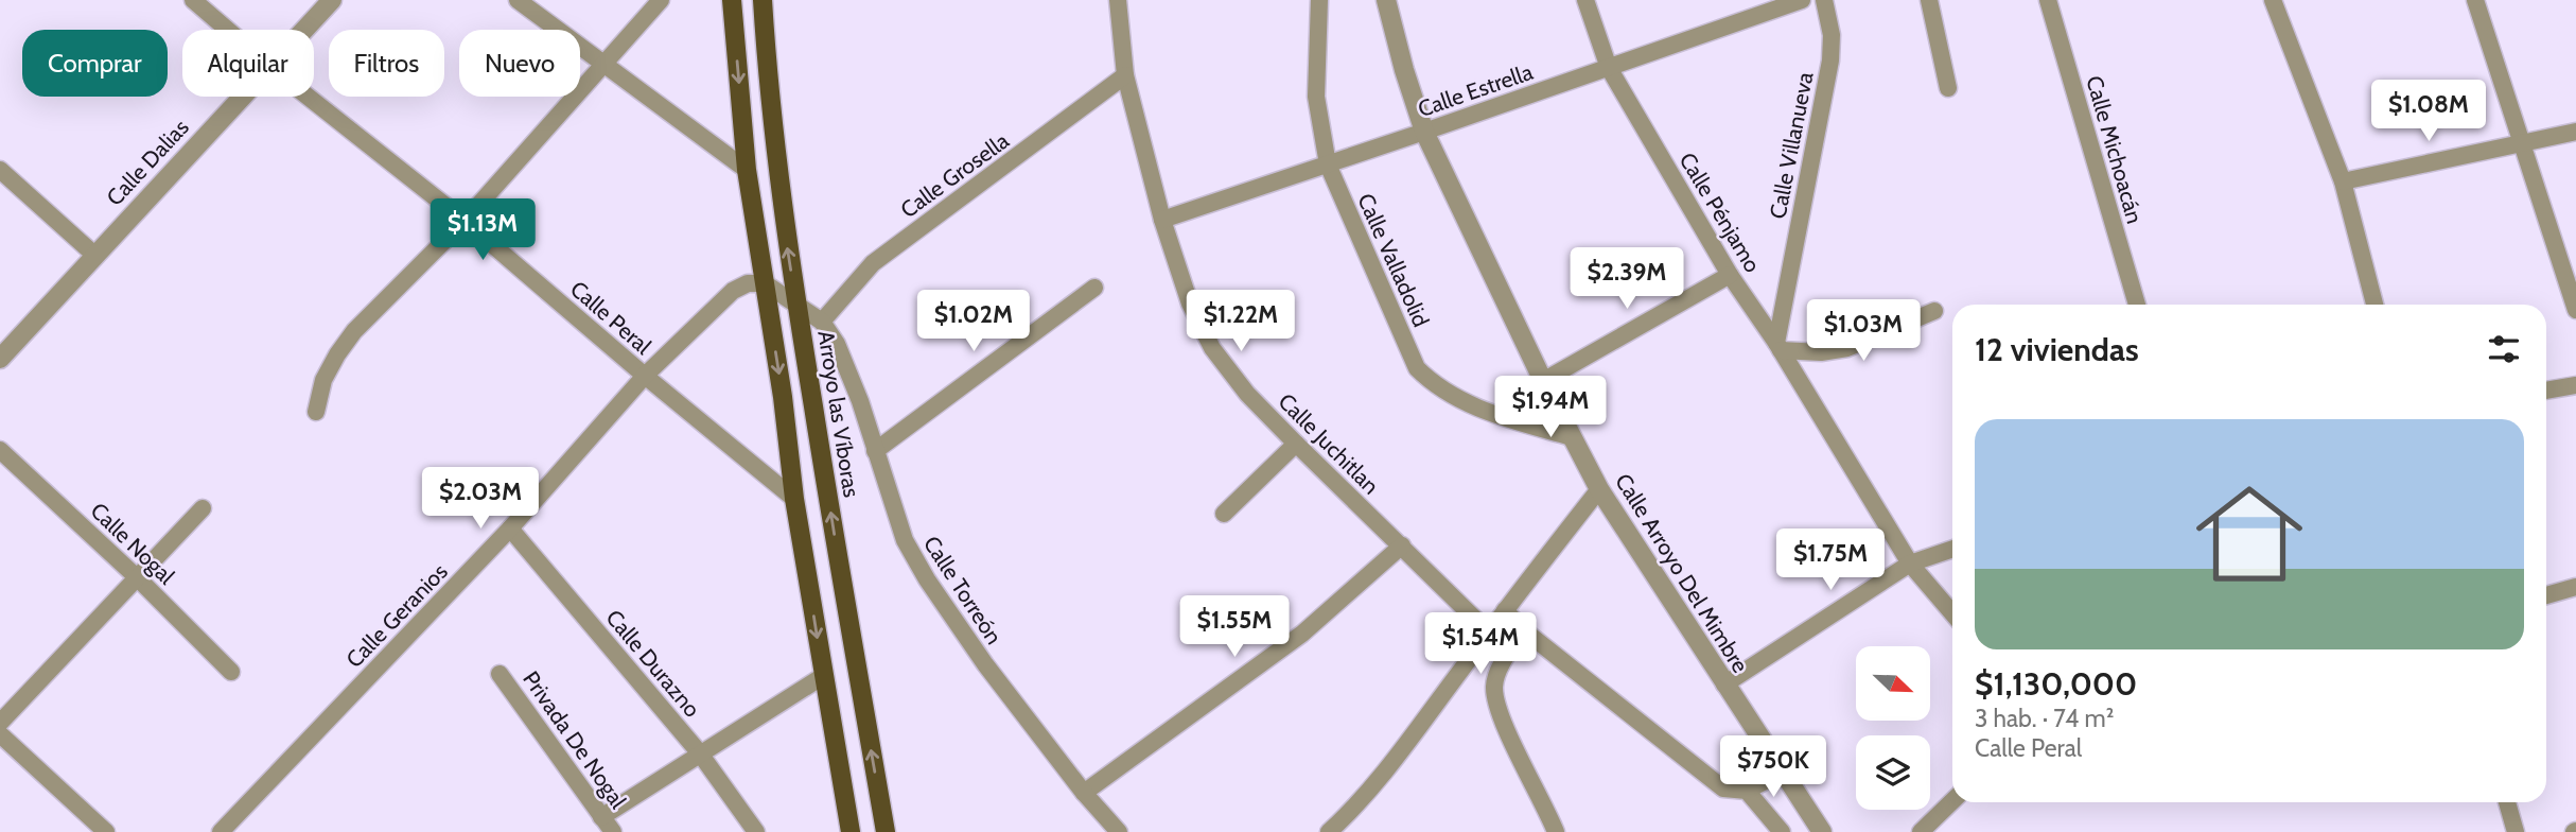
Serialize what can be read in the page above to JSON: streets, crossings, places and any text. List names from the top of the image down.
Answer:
{
  "streets": {
    "main road": ["Arroyo las Víboras"],
    "street": [
      "Calle Estrella",
      "Calle Villanueva",
      "Calle Michoacán",
      "Calle Dalias",
      "Calle Grosella",
      "Calle Pénjamo",
      "Calle Valladolid",
      "Calle Peral",
      "Calle Juchitlan",
      "Calle Nogal",
      "Calle Arroyo Del Mimbre",
      "Calle Torreón",
      "Calle Geranios",
      "Calle Durazno",
      "Privada De Nogal"
    ]
  },
  "crossings": [
    ["Calle Estrella", "Calle Pénjamo"],
    ["Calle Estrella", "Calle Valladolid"],
    ["Calle Estrella", "Calle Juchitlan"],
    ["Calle Estrella", "Calle Arroyo Del Mimbre"],
    ["Calle Villanueva", "Calle Pénjamo"],
    ["Calle Grosella", "Calle Juchitlan"],
    ["Calle Grosella", "Calle Torreón"],
    ["Calle Valladolid", "Calle Arroyo Del Mimbre"],
    ["Calle Peral", "Calle Geranios"],
    ["Arroyo las Víboras", "Calle Torreón"],
    ["Calle Torreón", "Calle Geranios"],
    ["Calle Geranios", "Calle Durazno"]
  ],
  "north": "bottom right",
  "page": {
    "chip": [
      "Comprar",
      "Alquilar",
      "Filtros",
      "Nuevo"
    ],
    "price": [
      "$1.08M",
      "$1.13M",
      "$2.39M",
      "$1.02M",
      "$1.22M",
      "$1.03M",
      "$1.94M",
      "$2.03M",
      "$1.75M",
      "$1.55M",
      "$1.54M",
      "$750K"
    ],
    "heading": "12 viviendas",
    "list": [
      {
        "name": "$1,130,000",
        "note": "3 hab. · 74 m² · Calle Peral"
      }
    ]
  }
}
